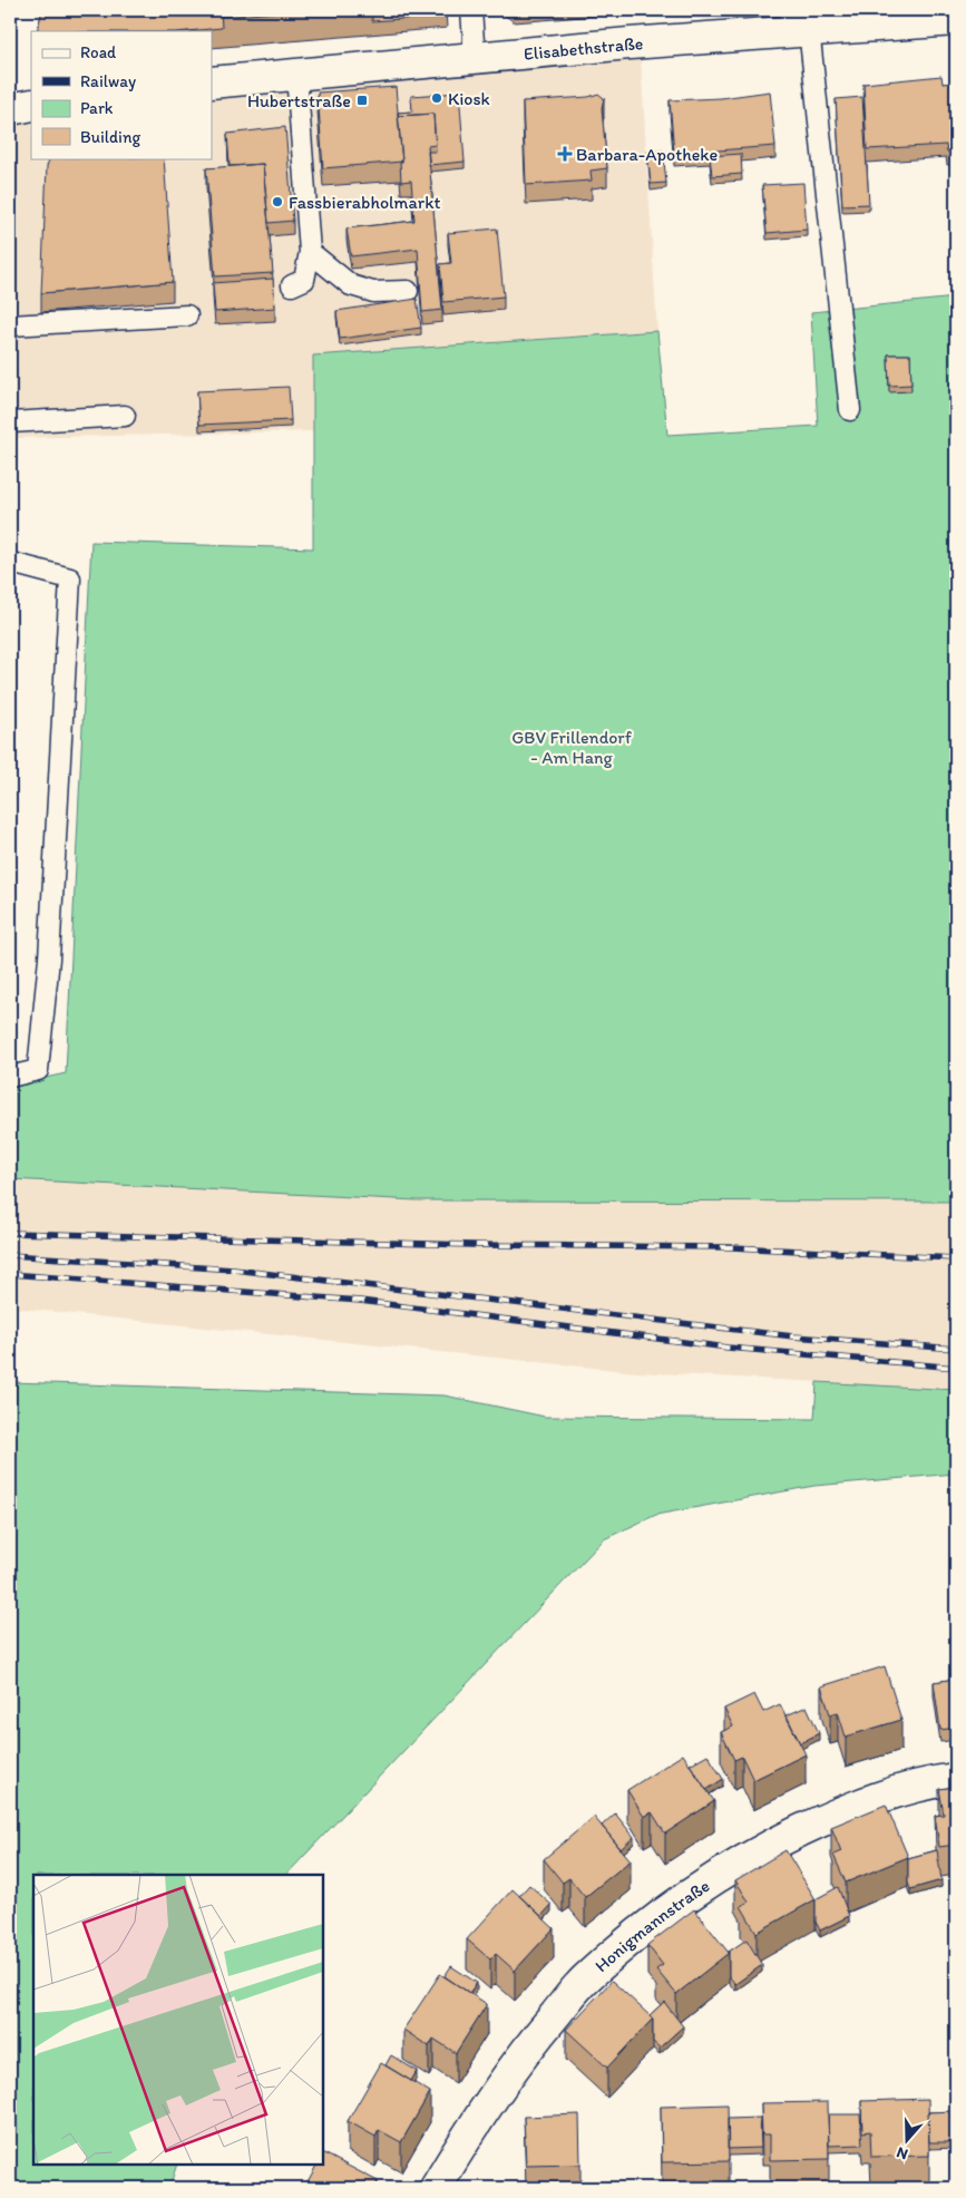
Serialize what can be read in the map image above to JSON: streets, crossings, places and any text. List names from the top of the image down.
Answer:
{
  "streets": {
    "street": ["Elisabethstraße", "Honigmannstraße"]
  },
  "parks": ["GBV Frillendorf - Am Hang"],
  "places": {
    "other": ["Kiosk", "Fassbierabholmarkt"],
    "transit": ["Hubertstraße"],
    "health": ["Barbara-Apotheke"]
  },
  "legend": [
    "Road",
    "Railway",
    "Park",
    "Building"
  ],
  "north": "bottom"
}
